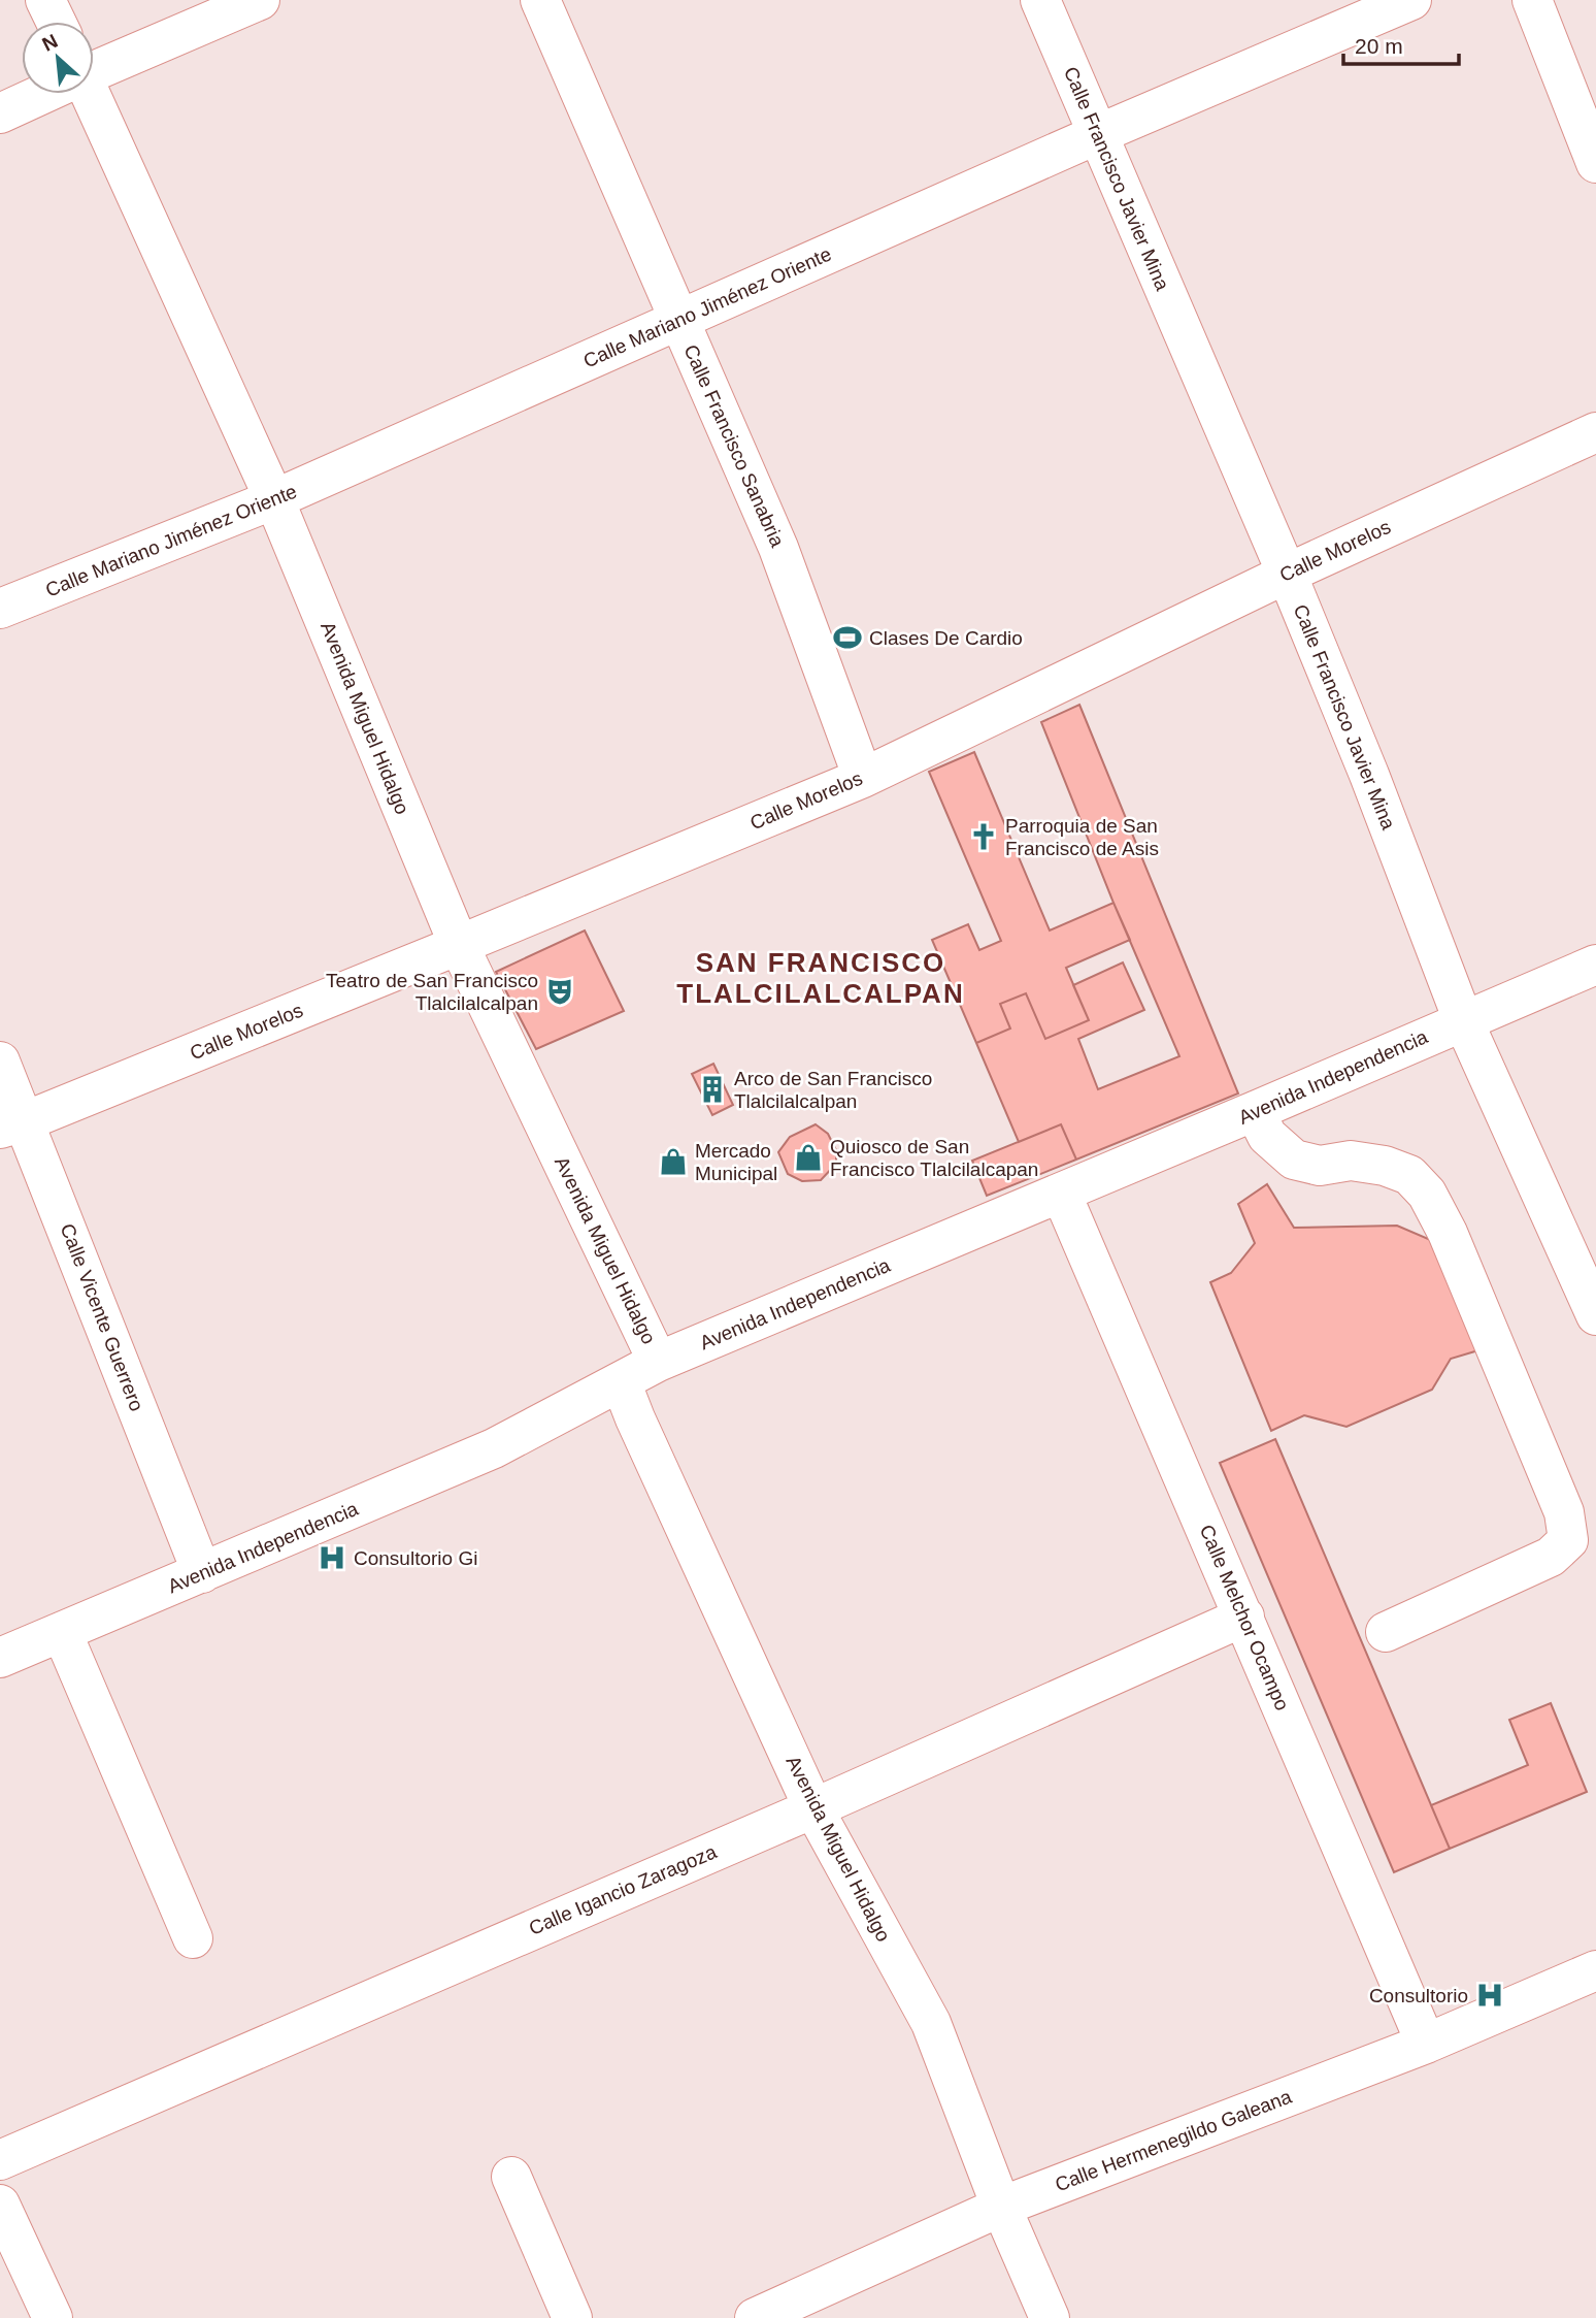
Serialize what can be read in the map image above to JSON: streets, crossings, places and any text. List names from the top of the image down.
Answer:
{
  "streets": {
    "street": [
      "Calle Francisco Javier Mina",
      "Calle Mariano Jiménez Oriente",
      "Calle Francisco Sanabria",
      "Calle Morelos",
      "Avenida Miguel Hidalgo",
      "Avenida Independencia",
      "Calle Vicente Guerrero",
      "Calle Melchor Ocampo",
      "Calle Igancio Zaragoza",
      "Calle Hermenegildo Galeana"
    ]
  },
  "crossings": [
    ["Calle Francisco Javier Mina", "Calle Mariano Jiménez Oriente"],
    ["Calle Francisco Javier Mina", "Calle Morelos"],
    ["Calle Francisco Javier Mina", "Avenida Independencia"],
    ["Calle Mariano Jiménez Oriente", "Calle Francisco Sanabria"],
    ["Calle Mariano Jiménez Oriente", "Avenida Miguel Hidalgo"],
    ["Calle Francisco Sanabria", "Calle Morelos"],
    ["Calle Morelos", "Avenida Miguel Hidalgo"],
    ["Calle Morelos", "Calle Vicente Guerrero"],
    ["Avenida Miguel Hidalgo", "Avenida Independencia"],
    ["Avenida Miguel Hidalgo", "Calle Igancio Zaragoza"],
    ["Avenida Miguel Hidalgo", "Calle Hermenegildo Galeana"],
    ["Avenida Independencia", "Calle Vicente Guerrero"],
    ["Avenida Independencia", "Calle Melchor Ocampo"],
    ["Calle Melchor Ocampo", "Calle Igancio Zaragoza"],
    ["Calle Melchor Ocampo", "Calle Hermenegildo Galeana"]
  ],
  "districts": ["SAN FRANCISCO TLALCILALCALPAN"],
  "places": {
    "sports": ["Clases De Cardio"],
    "church": ["Parroquia de San Francisco de Asis"],
    "theatre": ["Teatro de San Francisco Tlalcilalcalpan"],
    "building": ["Arco de San Francisco Tlalcilalcalpan"],
    "shop": ["Quiosco de San Francisco Tlalcilalcapan", "Mercado Municipal"],
    "hospital": ["Consultorio Gi", "Consultorio"]
  },
  "scale_bar": "20 m",
  "north": "top left"
}
